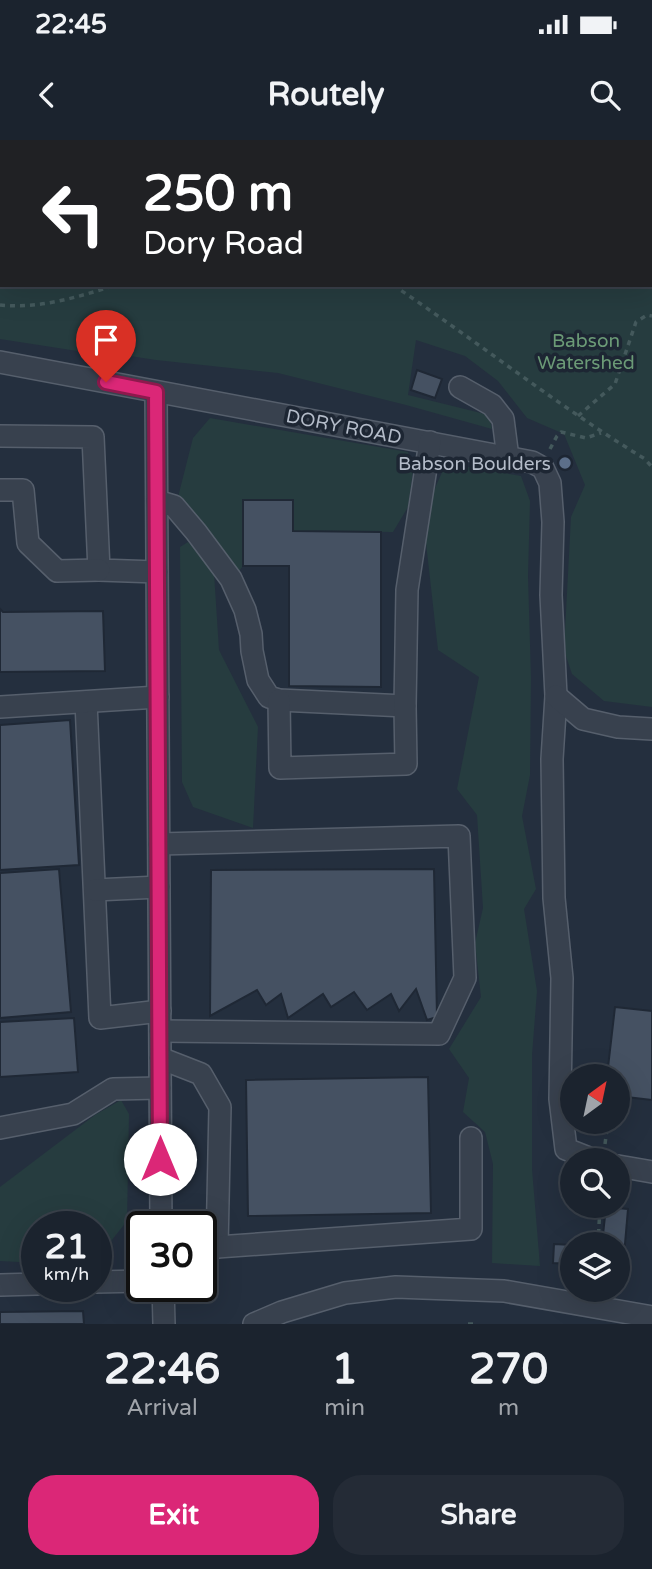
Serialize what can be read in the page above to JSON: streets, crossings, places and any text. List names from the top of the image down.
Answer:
{
  "streets": {
    "street": ["DORY ROAD"]
  },
  "parks": ["Babson Watershed"],
  "places": ["Babson Boulders"],
  "north": "top right",
  "page": {
    "status": "22:45",
    "header": "Routely",
    "turn": ["250 m", "Dory Road"],
    "speed": "21 km/h",
    "limit": "30",
    "eta": [
      "22:46",
      "Arrival",
      "1",
      "min",
      "270",
      "m"
    ],
    "buttons": ["Exit", "Share"]
  }
}
